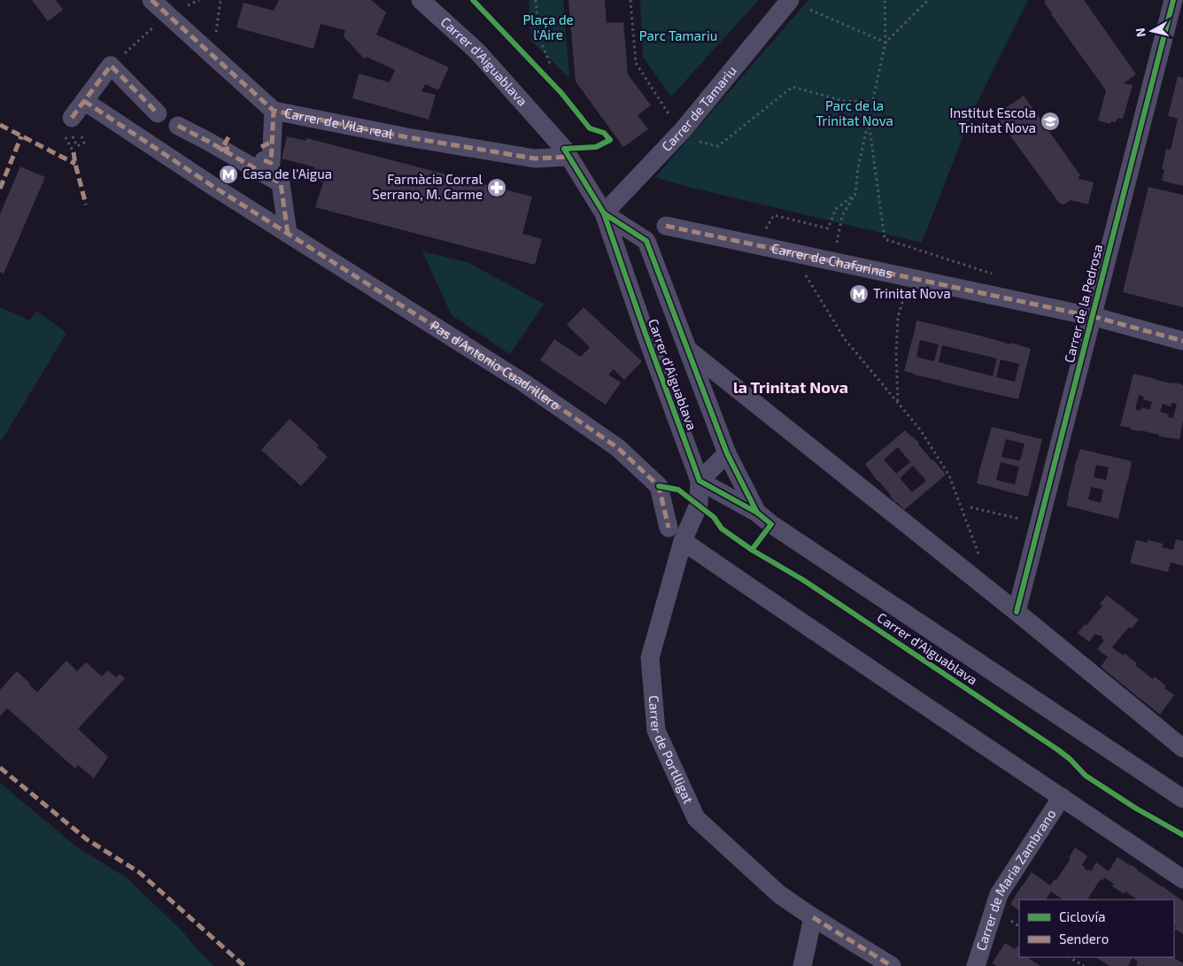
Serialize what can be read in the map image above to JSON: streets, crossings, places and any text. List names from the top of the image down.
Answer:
{
  "streets": {
    "street": [
      "Carrer d'Aiguablava",
      "Carrer de Tamariu",
      "Carrer de Vila-real",
      "Carrer de Chafarinas",
      "Carrer de la Pedrosa",
      "Pas d'Antonio Cuadrillero",
      "Carrer de Portlligat",
      "Carrer de Maria Zambrano"
    ]
  },
  "crossings": [
    ["Carrer d'Aiguablava", "Carrer de Tamariu"],
    ["Carrer d'Aiguablava", "Carrer de Vila-real"],
    ["Carrer d'Aiguablava", "Carrer de la Pedrosa"],
    ["Carrer d'Aiguablava", "Carrer de Portlligat"],
    ["Carrer de Chafarinas", "Carrer de la Pedrosa"]
  ],
  "districts": ["la Trinitat Nova"],
  "parks": ["Plaça de l'Aire", "Parc Tamariu", "Parc de la Trinitat Nova"],
  "places": {
    "school or university": ["Institut Escola Trinitat Nova"],
    "metro station": ["Casa de l'Aigua", "Trinitat Nova"],
    "pharmacy": ["Farmàcia Corral Serrano, M. Carme"]
  },
  "legend": ["Ciclovía", "Sendero"],
  "north": "left"
}
